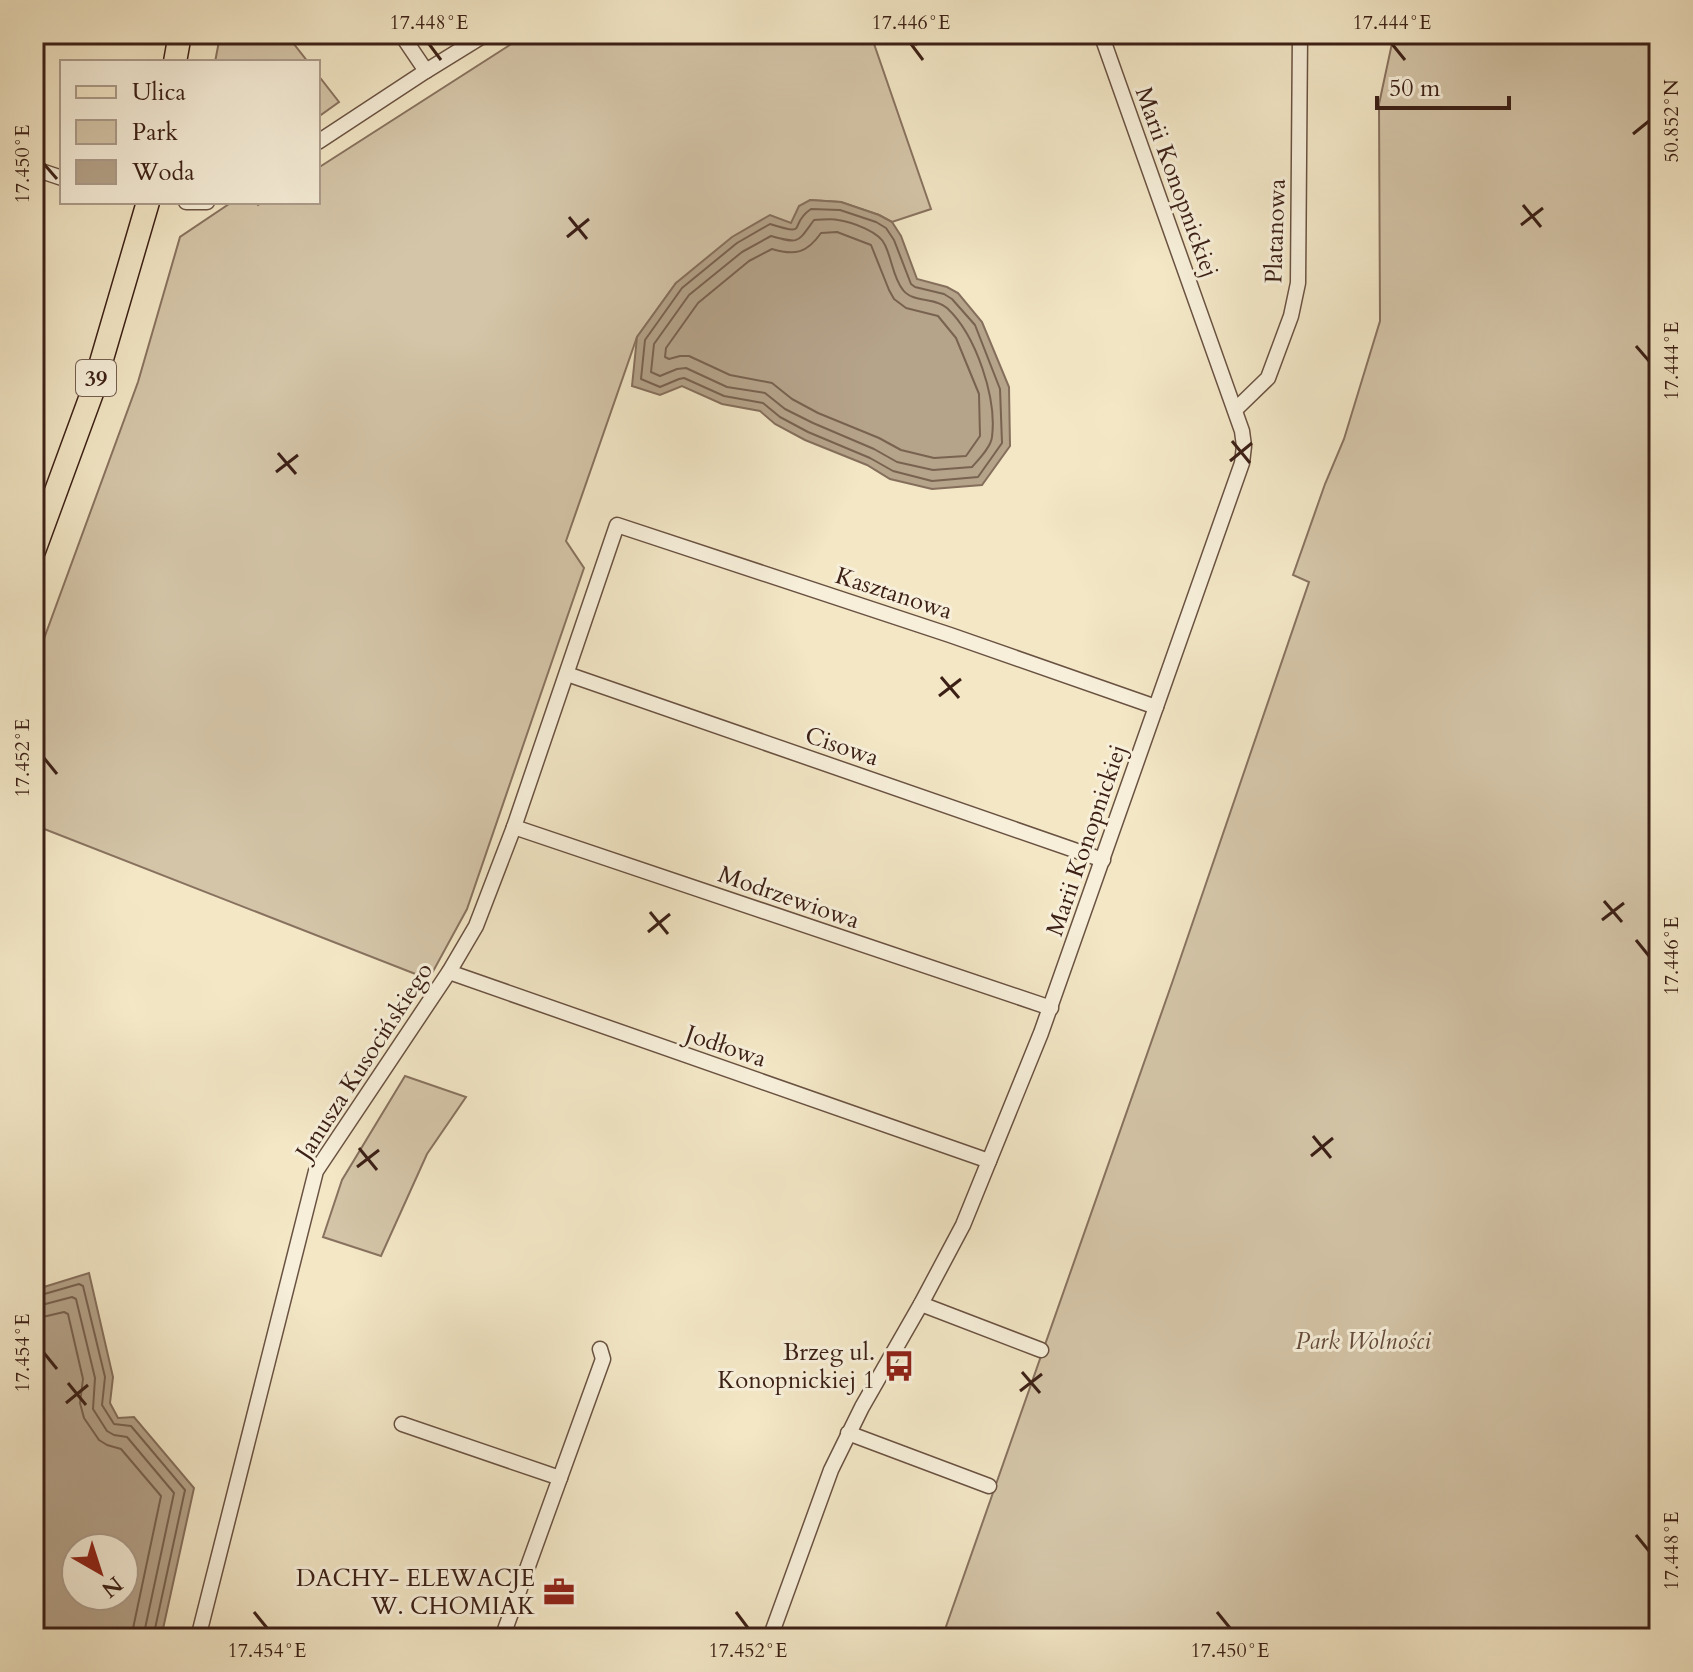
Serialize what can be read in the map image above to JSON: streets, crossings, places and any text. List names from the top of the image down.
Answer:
{
  "streets": {
    "main road": ["39"],
    "street": [
      "Marii Konopnickiej",
      "Platanowa",
      "Kasztanowa",
      "Cisowa",
      "Modrzewiowa",
      "Jodłowa",
      "Janusza Kusocińskiego"
    ]
  },
  "crossings": [
    ["Marii Konopnickiej", "Platanowa"],
    ["Marii Konopnickiej", "Kasztanowa"],
    ["Marii Konopnickiej", "Cisowa"],
    ["Marii Konopnickiej", "Modrzewiowa"],
    ["Marii Konopnickiej", "Jodłowa"],
    ["Kasztanowa", "Janusza Kusocińskiego"],
    ["Cisowa", "Janusza Kusocińskiego"],
    ["Modrzewiowa", "Janusza Kusocińskiego"],
    ["Jodłowa", "Janusza Kusocińskiego"]
  ],
  "parks": ["Park Wolności"],
  "places": {
    "bus stop": ["Brzeg ul. Konopnickiej 1"],
    "office": ["DACHY- ELEWACJE W. CHOMIAK"]
  },
  "legend": ["Ulica", "Park", "Woda"],
  "scale_bar": "50 m",
  "north": "bottom right",
  "coordinates": [
    "17.448°E",
    "17.446°E",
    "17.444°E",
    "50.852°N",
    "17.450°E",
    "17.452°E",
    "17.454°E"
  ]
}
